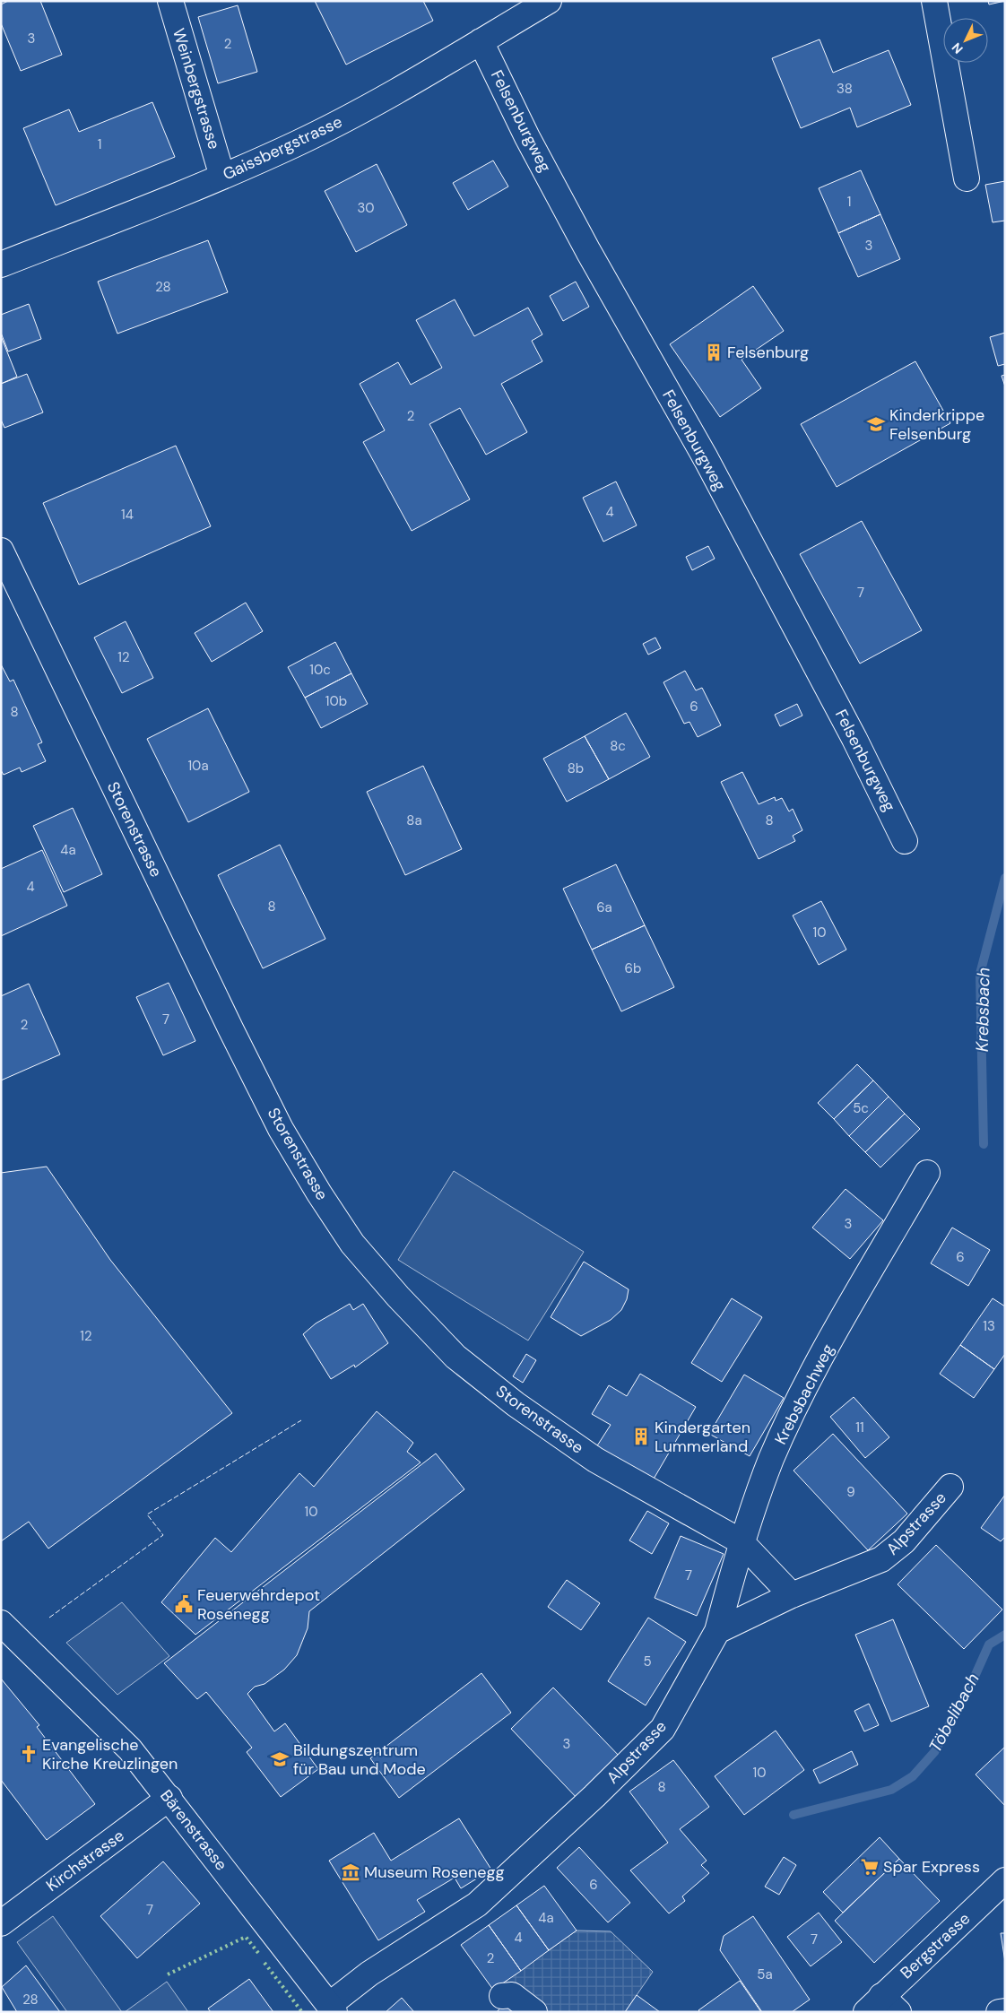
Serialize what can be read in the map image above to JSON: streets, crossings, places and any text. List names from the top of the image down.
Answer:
{
  "streets": {
    "street": [
      "Weinbergstrasse",
      "Felsenburgweg",
      "Gaissbergstrasse",
      "Storenstrasse",
      "Krebsbachweg",
      "Alpstrasse",
      "Bärenstrasse",
      "Kirchstrasse",
      "Bergstrasse"
    ]
  },
  "crossings": [
    ["Weinbergstrasse", "Gaissbergstrasse"],
    ["Felsenburgweg", "Gaissbergstrasse"],
    ["Storenstrasse", "Krebsbachweg"],
    ["Storenstrasse", "Alpstrasse"],
    ["Krebsbachweg", "Alpstrasse"],
    ["Alpstrasse", "Bärenstrasse"],
    ["Bärenstrasse", "Kirchstrasse"]
  ],
  "water": ["Krebsbach", "Töbelibach"],
  "places": {
    "building": ["Felsenburg", "Kindergarten Lummerland"],
    "school or university": ["Kinderkrippe Felsenburg", "Bildungszentrum für Bau und Mode"],
    "public building": ["Feuerwehrdepot Rosenegg"],
    "church": ["Evangelische Kirche Kreuzlingen"],
    "supermarket": ["Spar Express"],
    "museum": ["Museum Rosenegg"]
  },
  "house_numbers": [
    "3",
    "2",
    "38",
    "1",
    "1",
    "30",
    "3",
    "28",
    "2",
    "4",
    "14",
    "7",
    "12",
    "10c",
    "10b",
    "6",
    "8",
    "8c",
    "10a",
    "8b",
    "8a",
    "8",
    "4a",
    "4",
    "8",
    "6a",
    "10",
    "6b",
    "7",
    "2",
    "5c",
    "3",
    "6",
    "13",
    "12",
    "11",
    "9",
    "10",
    "7",
    "5",
    "3",
    "10",
    "8",
    "6",
    "7",
    "4a",
    "4",
    "7",
    "2",
    "5a",
    "28"
  ],
  "north": "bottom left"
}
